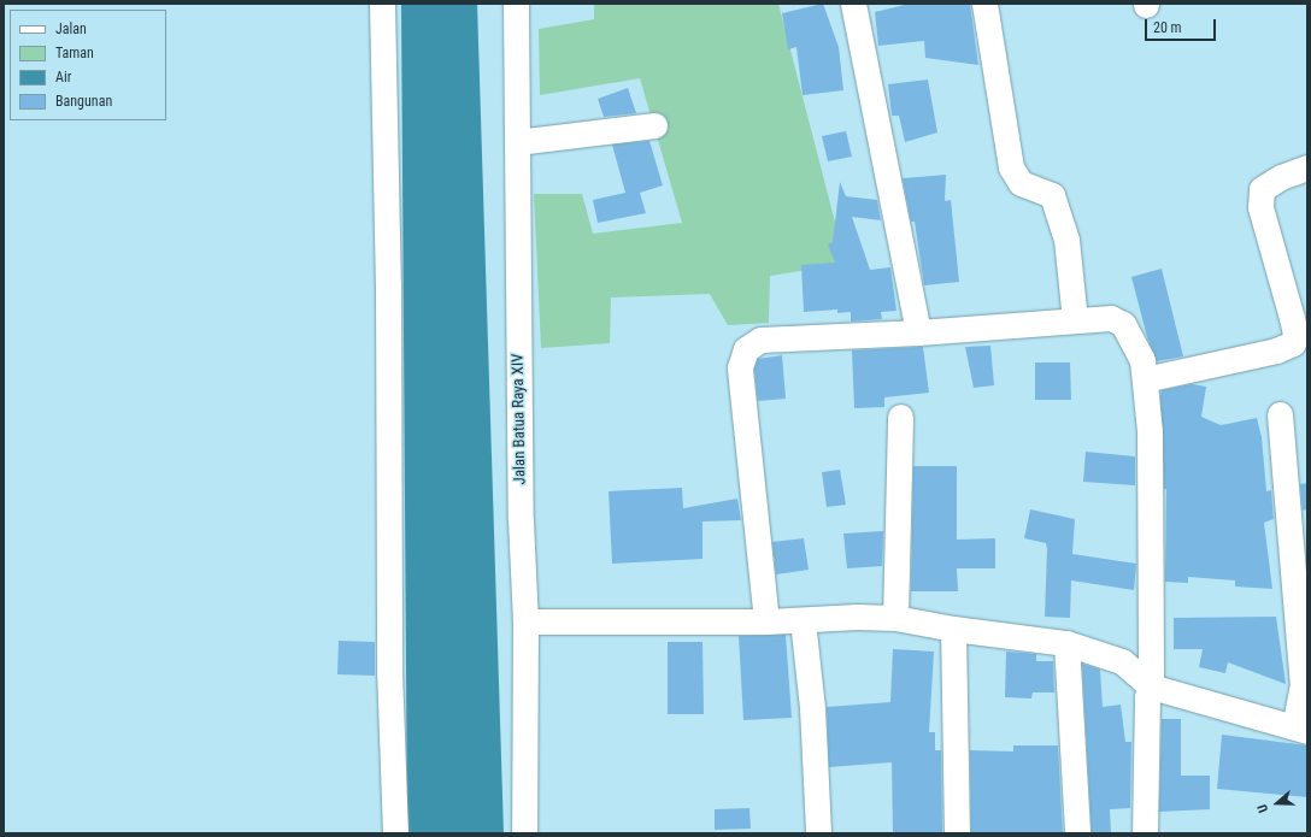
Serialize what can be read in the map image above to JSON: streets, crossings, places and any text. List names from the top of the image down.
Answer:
{
  "streets": {
    "street": ["Jalan Batua Raya XIV"]
  },
  "legend": [
    "Jalan",
    "Taman",
    "Air",
    "Bangunan"
  ],
  "scale_bar": "20 m",
  "north": "left"
}
